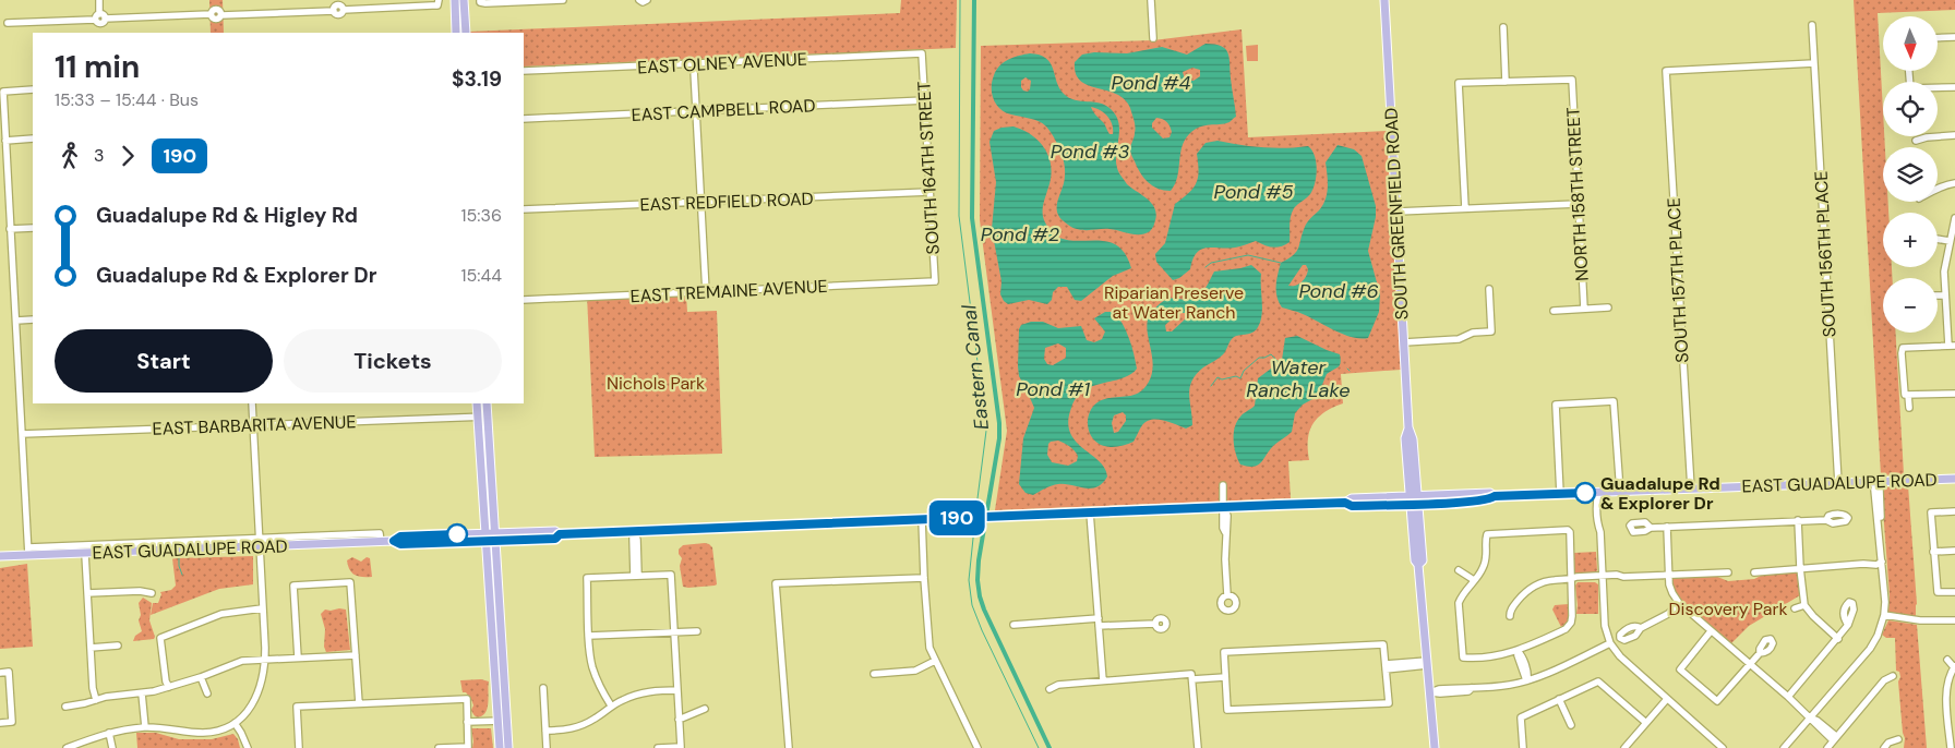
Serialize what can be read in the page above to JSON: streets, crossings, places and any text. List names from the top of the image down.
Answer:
{
  "streets": {
    "main road": ["SOUTH GREENFIELD ROAD", "EAST GUADALUPE ROAD"],
    "street": [
      "EAST OLNEY AVENUE",
      "EAST CAMPBELL ROAD",
      "SOUTH 164TH STREET",
      "NORTH 158TH STREET",
      "EAST REDFIELD ROAD",
      "SOUTH 156TH PLACE",
      "SOUTH 157TH PLACE",
      "EAST TREMAINE AVENUE",
      "EAST BARBARITA AVENUE"
    ]
  },
  "crossings": [
    ["EAST OLNEY AVENUE", "SOUTH 164TH STREET"],
    ["EAST CAMPBELL ROAD", "SOUTH 164TH STREET"],
    ["SOUTH 164TH STREET", "EAST REDFIELD ROAD"],
    ["SOUTH 164TH STREET", "EAST TREMAINE AVENUE"],
    ["SOUTH GREENFIELD ROAD", "EAST GUADALUPE ROAD"],
    ["SOUTH 156TH PLACE", "SOUTH 157TH PLACE"],
    ["SOUTH 156TH PLACE", "EAST GUADALUPE ROAD"],
    ["SOUTH 157TH PLACE", "EAST GUADALUPE ROAD"]
  ],
  "water": [
    "Pond #4",
    "Pond #3",
    "Pond #5",
    "Pond #2",
    "Pond #6",
    "Eastern Canal",
    "Water Ranch Lake",
    "Pond #1"
  ],
  "parks": ["Riparian Preserve at Water Ranch", "Nichols Park", "Discovery Park"],
  "places": ["Guadalupe Rd & Explorer Dr"],
  "lines": ["bus line 190"],
  "north": "bottom",
  "page": {
    "on_map": "190",
    "map_buttons": ["+", "−"],
    "heading": ["11 min", "15:33 – 15:44 · Bus", "$3.19"],
    "legs": ["3", "190"],
    "list": [
      {
        "name": "Guadalupe Rd & Higley Rd",
        "value": "15:36"
      },
      {
        "name": "Guadalupe Rd & Explorer Dr",
        "value": "15:44"
      }
    ],
    "buttons": ["Start", "Tickets"]
  }
}
